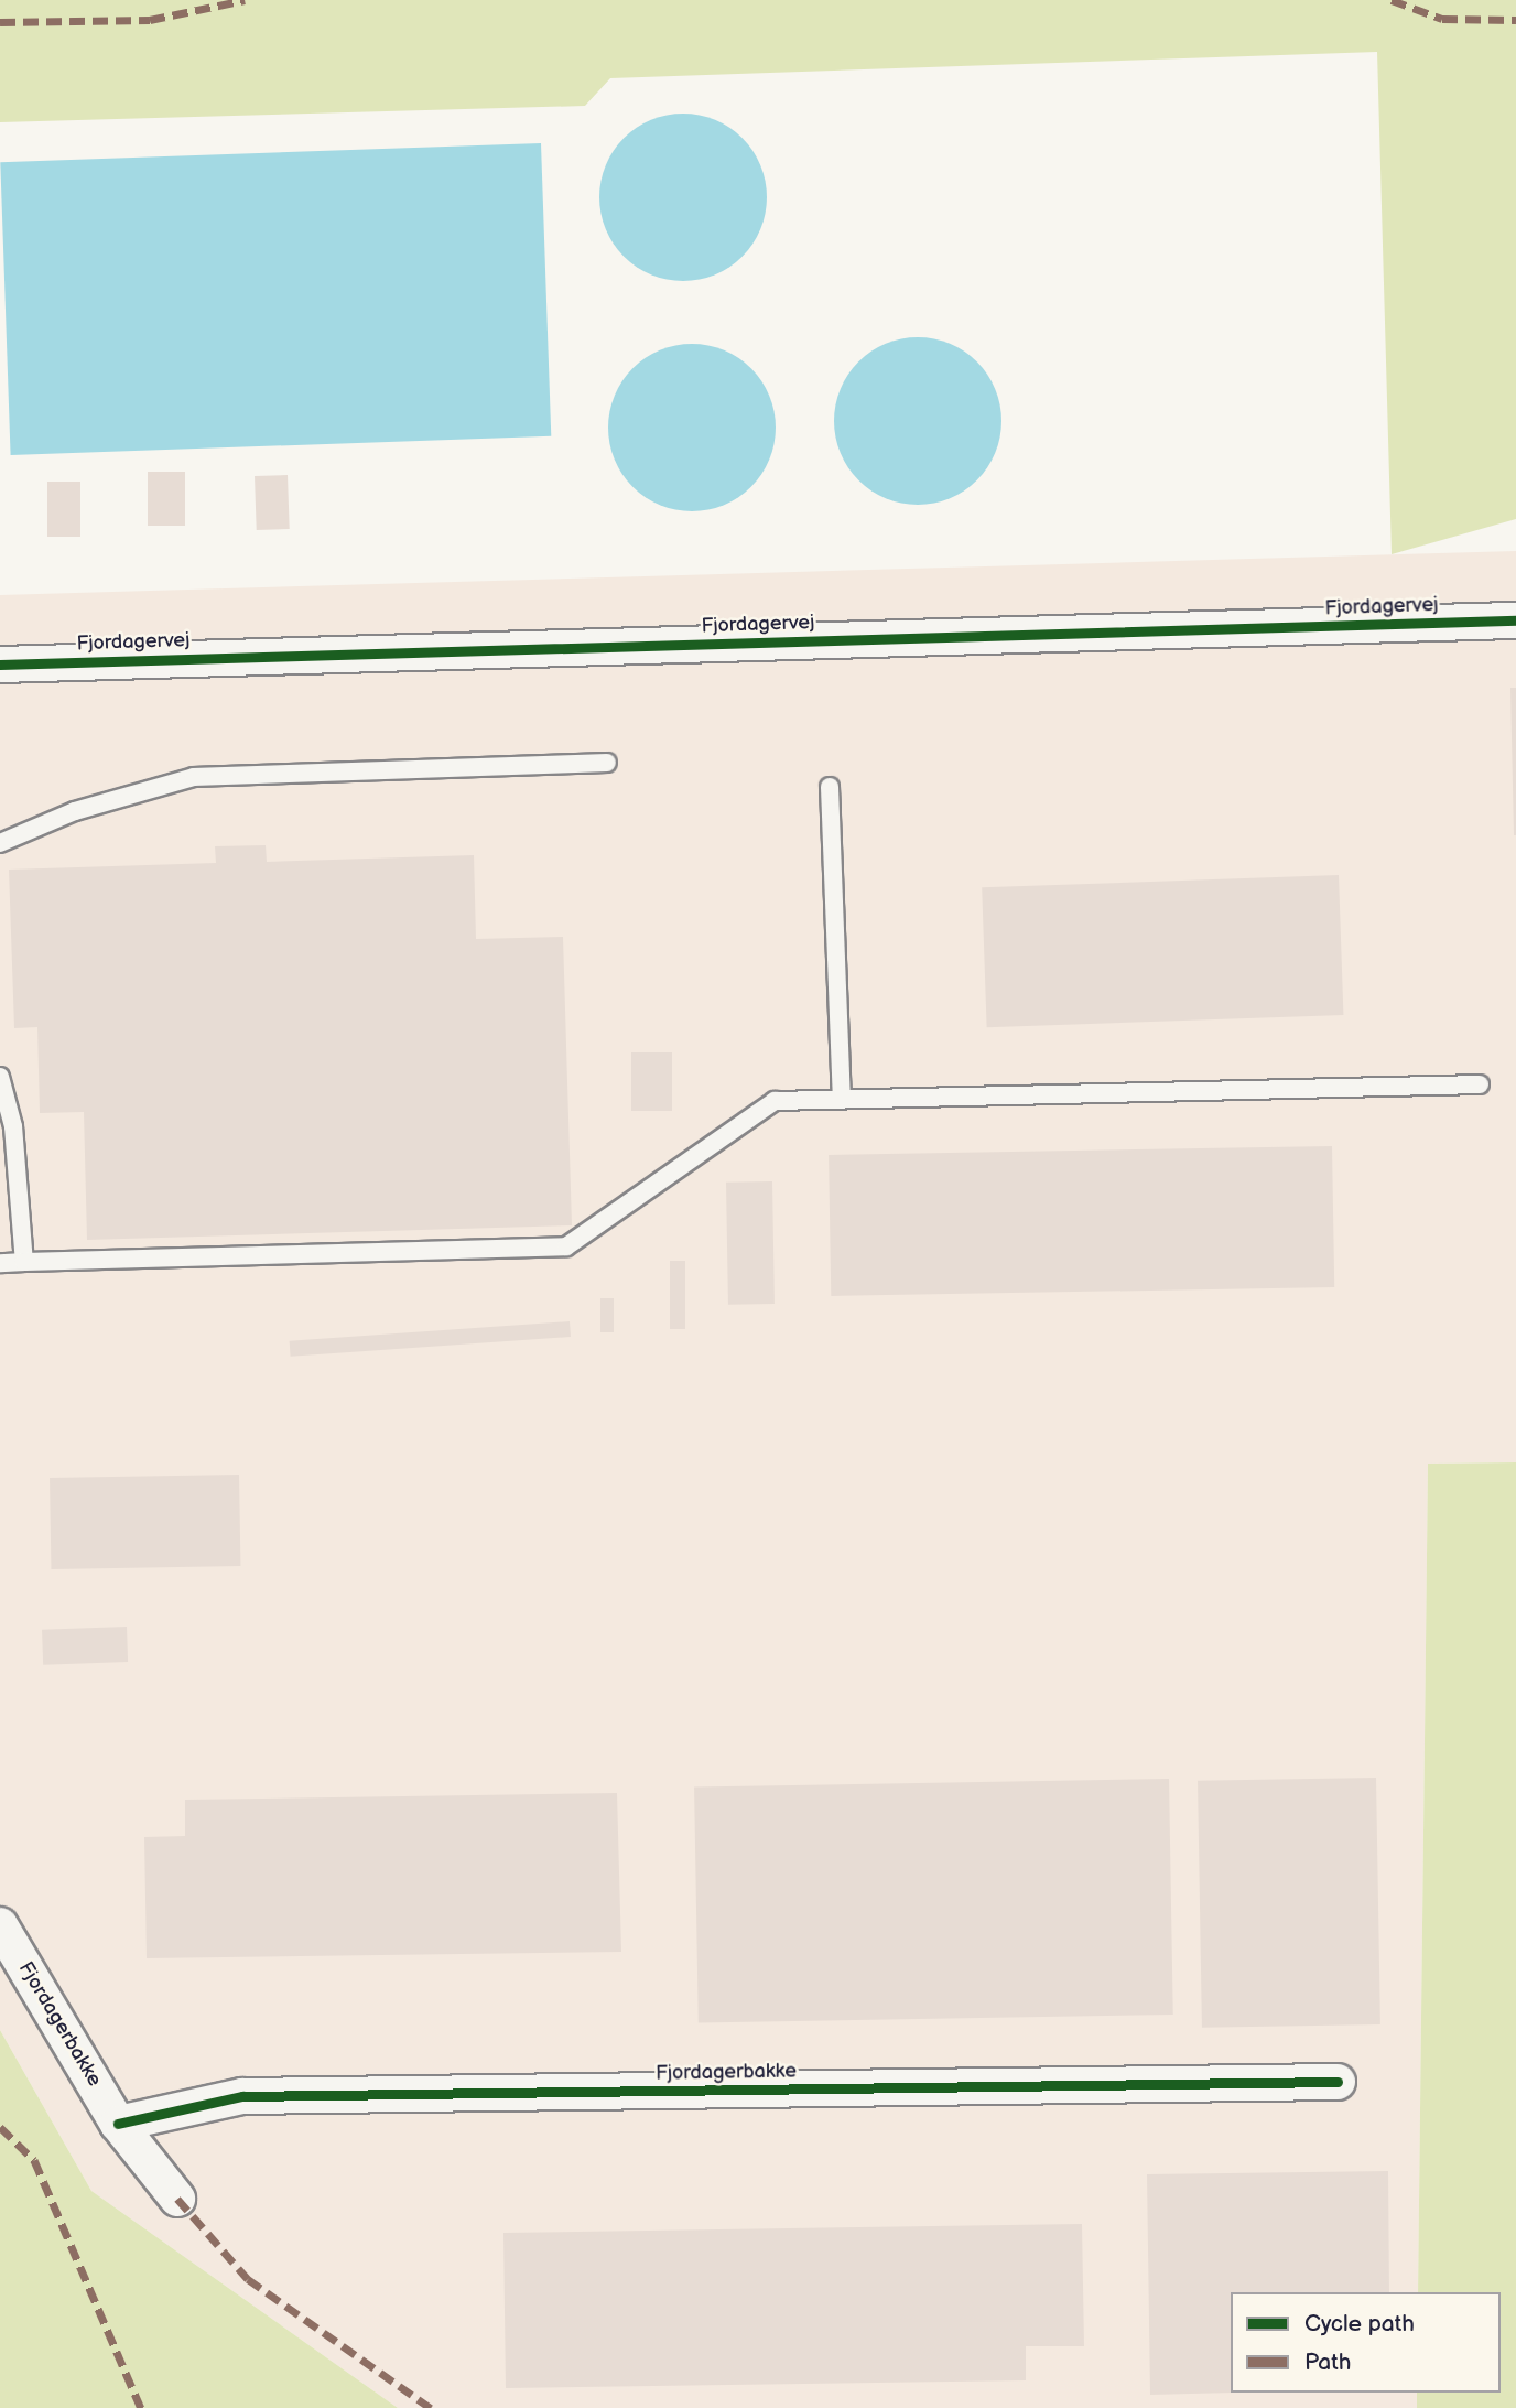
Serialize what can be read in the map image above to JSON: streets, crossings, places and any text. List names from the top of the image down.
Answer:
{
  "streets": {
    "street": ["Fjordagervej", "Fjordagerbakke"]
  },
  "legend": ["Cycle path", "Path"]
}
